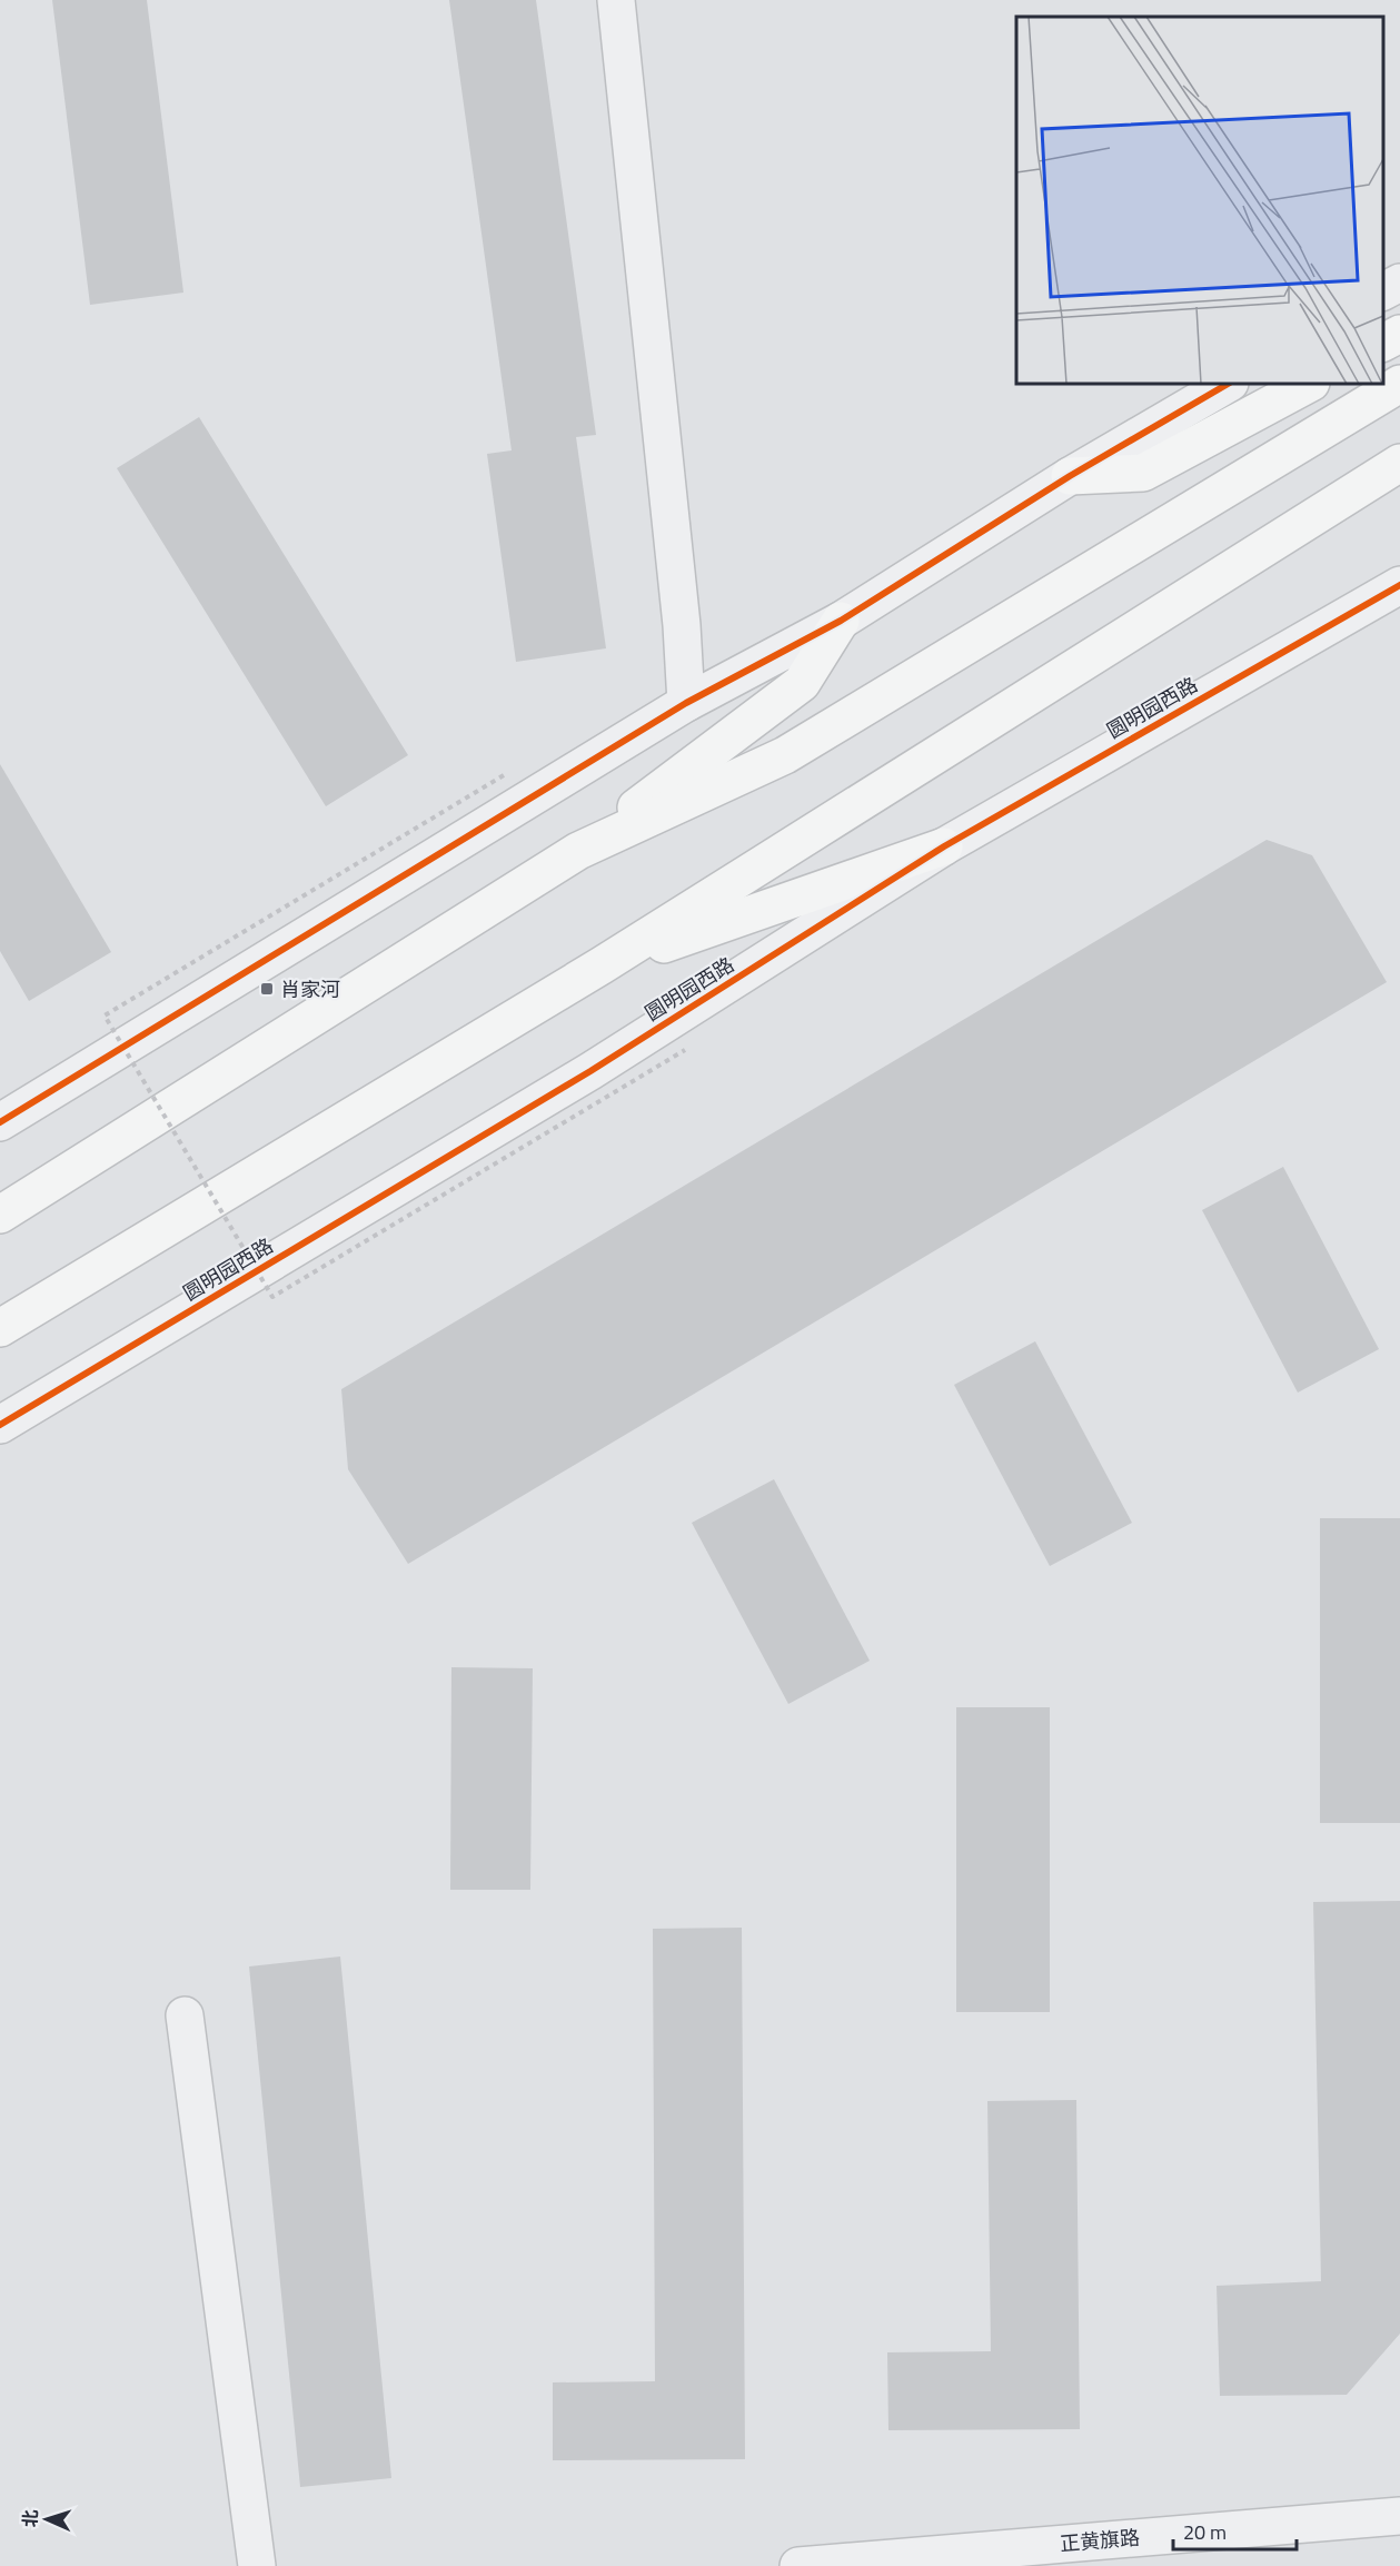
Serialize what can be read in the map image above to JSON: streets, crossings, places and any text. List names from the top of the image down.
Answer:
{
  "streets": {
    "street": ["圆明园西路", "正黄旗路"]
  },
  "places": {
    "transit": ["肖家河"]
  },
  "scale_bar": "20 m",
  "north": "left"
}
